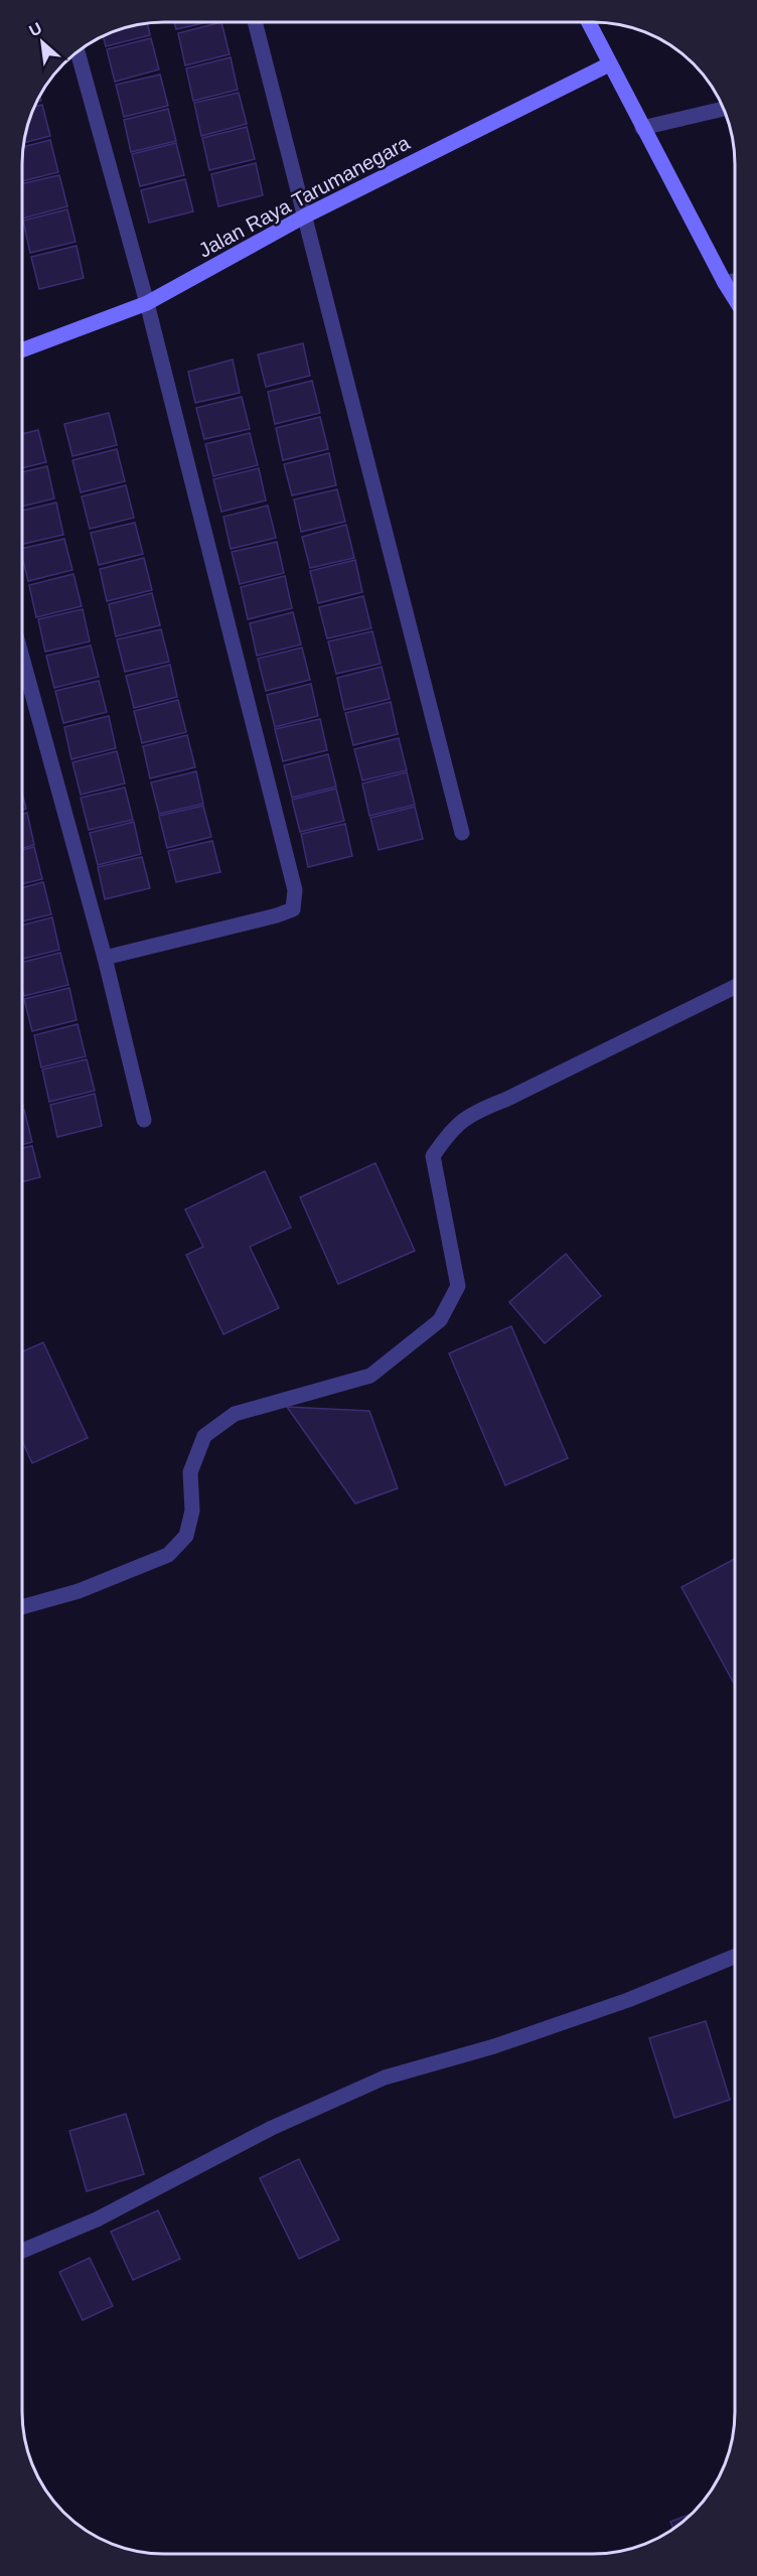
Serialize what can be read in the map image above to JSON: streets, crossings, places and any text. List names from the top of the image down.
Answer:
{
  "streets": {
    "street": ["Jalan Raya Tarumanegara"]
  },
  "north": "top left"
}
